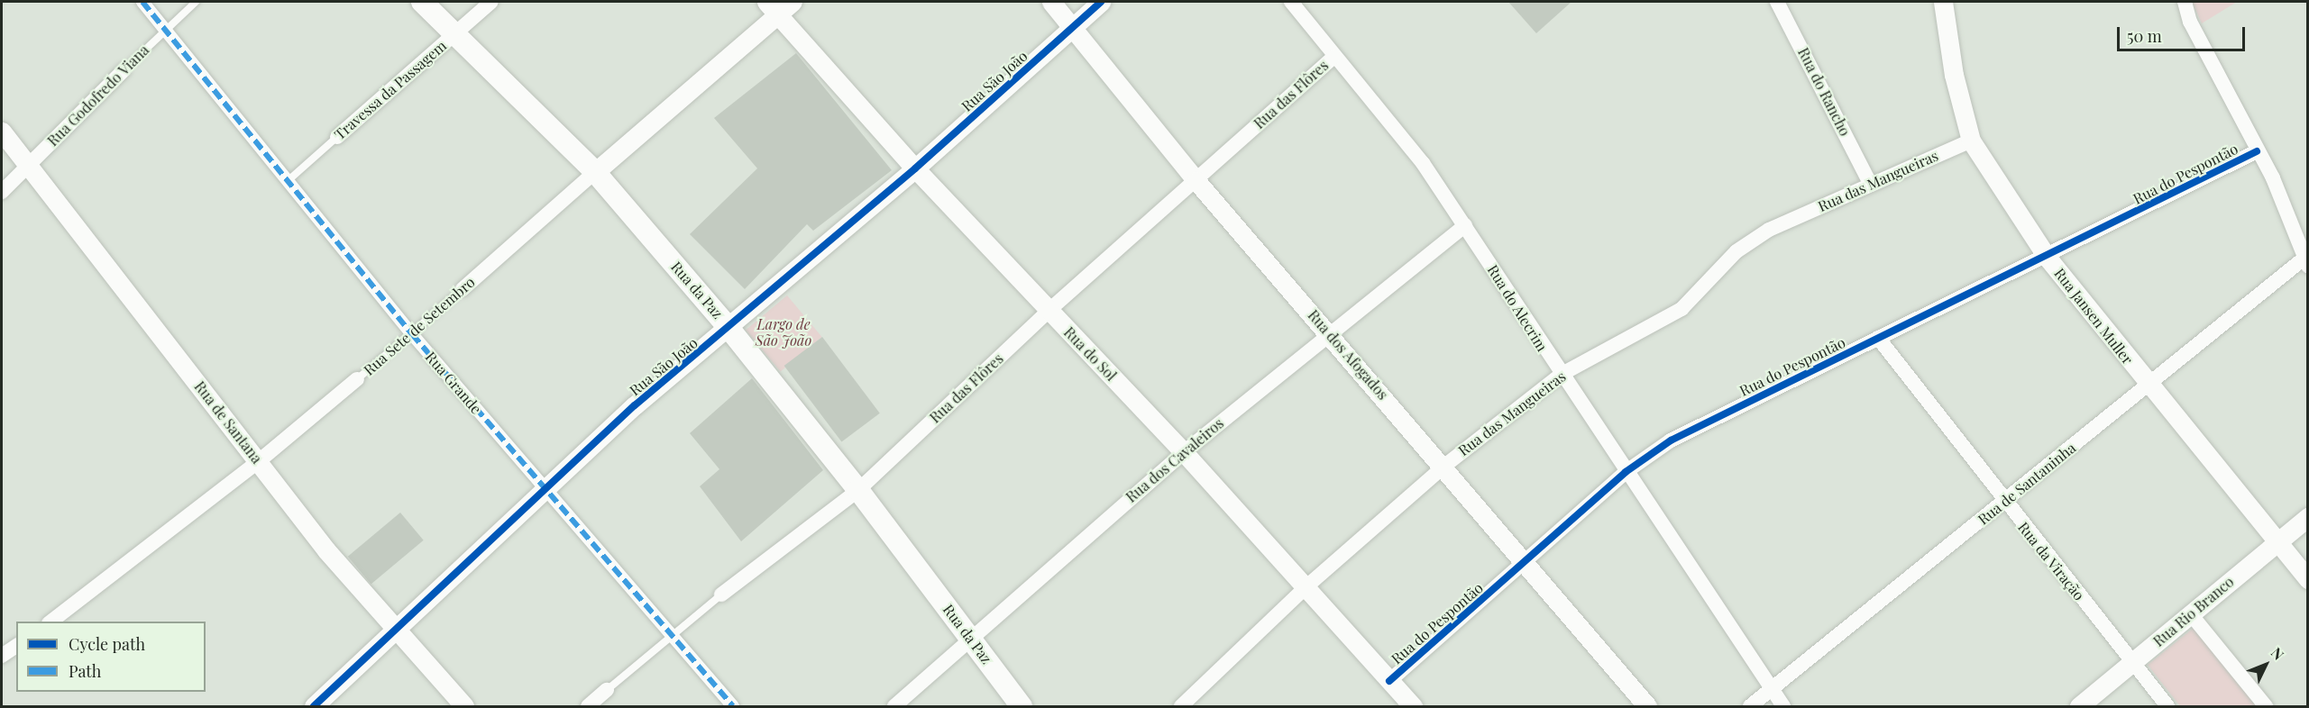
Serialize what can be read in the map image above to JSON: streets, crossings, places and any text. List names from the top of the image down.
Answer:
{
  "streets": {
    "main road": ["Rua da Paz"],
    "street": [
      "Rua São João",
      "Travessa da Passagem",
      "Rua do Rancho",
      "Rua das Flôres",
      "Rua Godofredo Viana",
      "Rua do Pespontão",
      "Rua das Mangueiras",
      "Rua do Alecrim",
      "Rua Jansen Muller",
      "Rua Sete de Setembro",
      "Rua do Sol",
      "Rua dos Afogados",
      "Rua Grande",
      "Rua de Santana",
      "Rua dos Cavaleiros",
      "Rua de Santaninha",
      "Rua da Viração",
      "Rua Rio Branco"
    ]
  },
  "crossings": [
    ["Rua São João", "Rua da Paz"],
    ["Rua São João", "Rua do Sol"],
    ["Rua São João", "Rua dos Afogados"],
    ["Rua São João", "Rua Grande"],
    ["Rua São João", "Rua de Santana"],
    ["Travessa da Passagem", "Rua da Paz"],
    ["Travessa da Passagem", "Rua Grande"],
    ["Rua do Rancho", "Rua das Mangueiras"],
    ["Rua das Flôres", "Rua da Paz"],
    ["Rua das Flôres", "Rua do Alecrim"],
    ["Rua das Flôres", "Rua do Sol"],
    ["Rua das Flôres", "Rua dos Afogados"],
    ["Rua das Flôres", "Rua Grande"],
    ["Rua Godofredo Viana", "Rua Grande"],
    ["Rua Godofredo Viana", "Rua de Santana"],
    ["Rua do Pespontão", "Rua do Alecrim"],
    ["Rua do Pespontão", "Rua Jansen Muller"],
    ["Rua do Pespontão", "Rua do Sol"],
    ["Rua do Pespontão", "Rua dos Afogados"],
    ["Rua do Pespontão", "Rua da Viração"],
    ["Rua das Mangueiras", "Rua do Alecrim"],
    ["Rua das Mangueiras", "Rua Jansen Muller"],
    ["Rua das Mangueiras", "Rua do Sol"],
    ["Rua das Mangueiras", "Rua dos Afogados"],
    ["Rua da Paz", "Rua Sete de Setembro"],
    ["Rua da Paz", "Rua dos Cavaleiros"],
    ["Rua do Alecrim", "Rua dos Cavaleiros"],
    ["Rua do Alecrim", "Rua de Santaninha"],
    ["Rua Jansen Muller", "Rua de Santaninha"],
    ["Rua Jansen Muller", "Rua Rio Branco"],
    ["Rua Sete de Setembro", "Rua do Sol"],
    ["Rua Sete de Setembro", "Rua Grande"],
    ["Rua Sete de Setembro", "Rua de Santana"],
    ["Rua do Sol", "Rua dos Cavaleiros"],
    ["Rua dos Afogados", "Rua dos Cavaleiros"],
    ["Rua de Santaninha", "Rua da Viração"],
    ["Rua da Viração", "Rua Rio Branco"]
  ],
  "parks": ["Largo de São João"],
  "legend": ["Cycle path", "Path"],
  "scale_bar": "50 m",
  "north": "top right"
}
